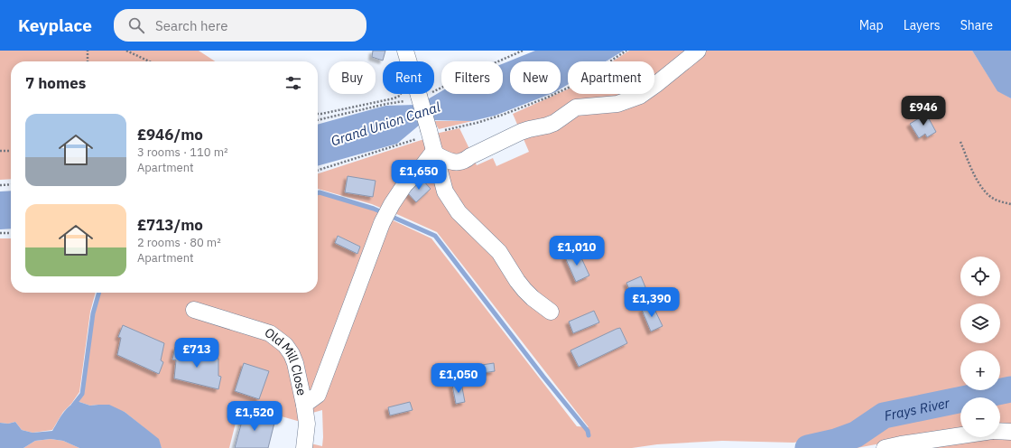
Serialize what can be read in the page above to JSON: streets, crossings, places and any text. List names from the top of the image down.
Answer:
{
  "streets": {
    "street": ["Old Mill Close"]
  },
  "water": ["Grand Union Canal", "Frays River"],
  "page": {
    "header": "Keyplace",
    "search": "Search here",
    "nav": ["Map", "Layers", "Share"],
    "chip": [
      "Buy",
      "Rent",
      "Filters",
      "New",
      "Apartment"
    ],
    "heading": "7 homes",
    "price": [
      "£946",
      "£1,650",
      "£1,010",
      "£1,390",
      "£713",
      "£1,050",
      "£1,520"
    ],
    "list": [
      {
        "name": "£946/mo",
        "note": "3 rooms · 110 m² · Apartment"
      },
      {
        "name": "£713/mo",
        "note": "2 rooms · 80 m² · Apartment"
      }
    ],
    "map_buttons": ["+", "−"]
  }
}
